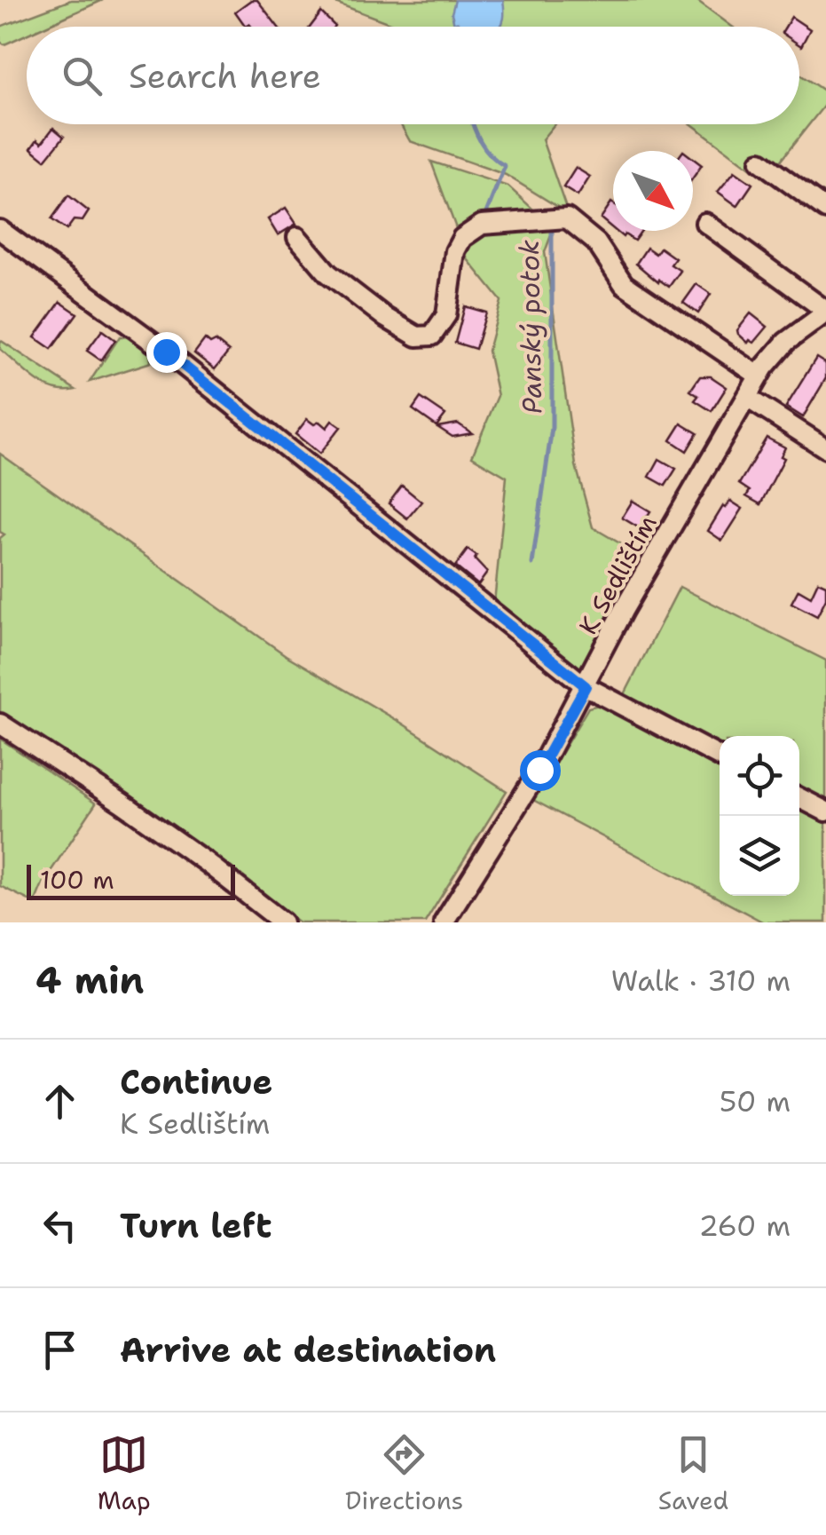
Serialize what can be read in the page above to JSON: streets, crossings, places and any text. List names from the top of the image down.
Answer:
{
  "streets": {
    "street": ["K Sedlištím"]
  },
  "water": ["Panský potok"],
  "scale_bar": "100 m",
  "north": "bottom right",
  "page": {
    "search": "Search here",
    "scale": "100 m",
    "heading": ["4 min", "Walk · 310 m"],
    "list": [
      ["Continue", "K Sedlištím", "50 m"],
      ["Turn left", "260 m"],
      "Arrive at destination"
    ],
    "nav": ["Map", "Directions", "Saved"]
  }
}
